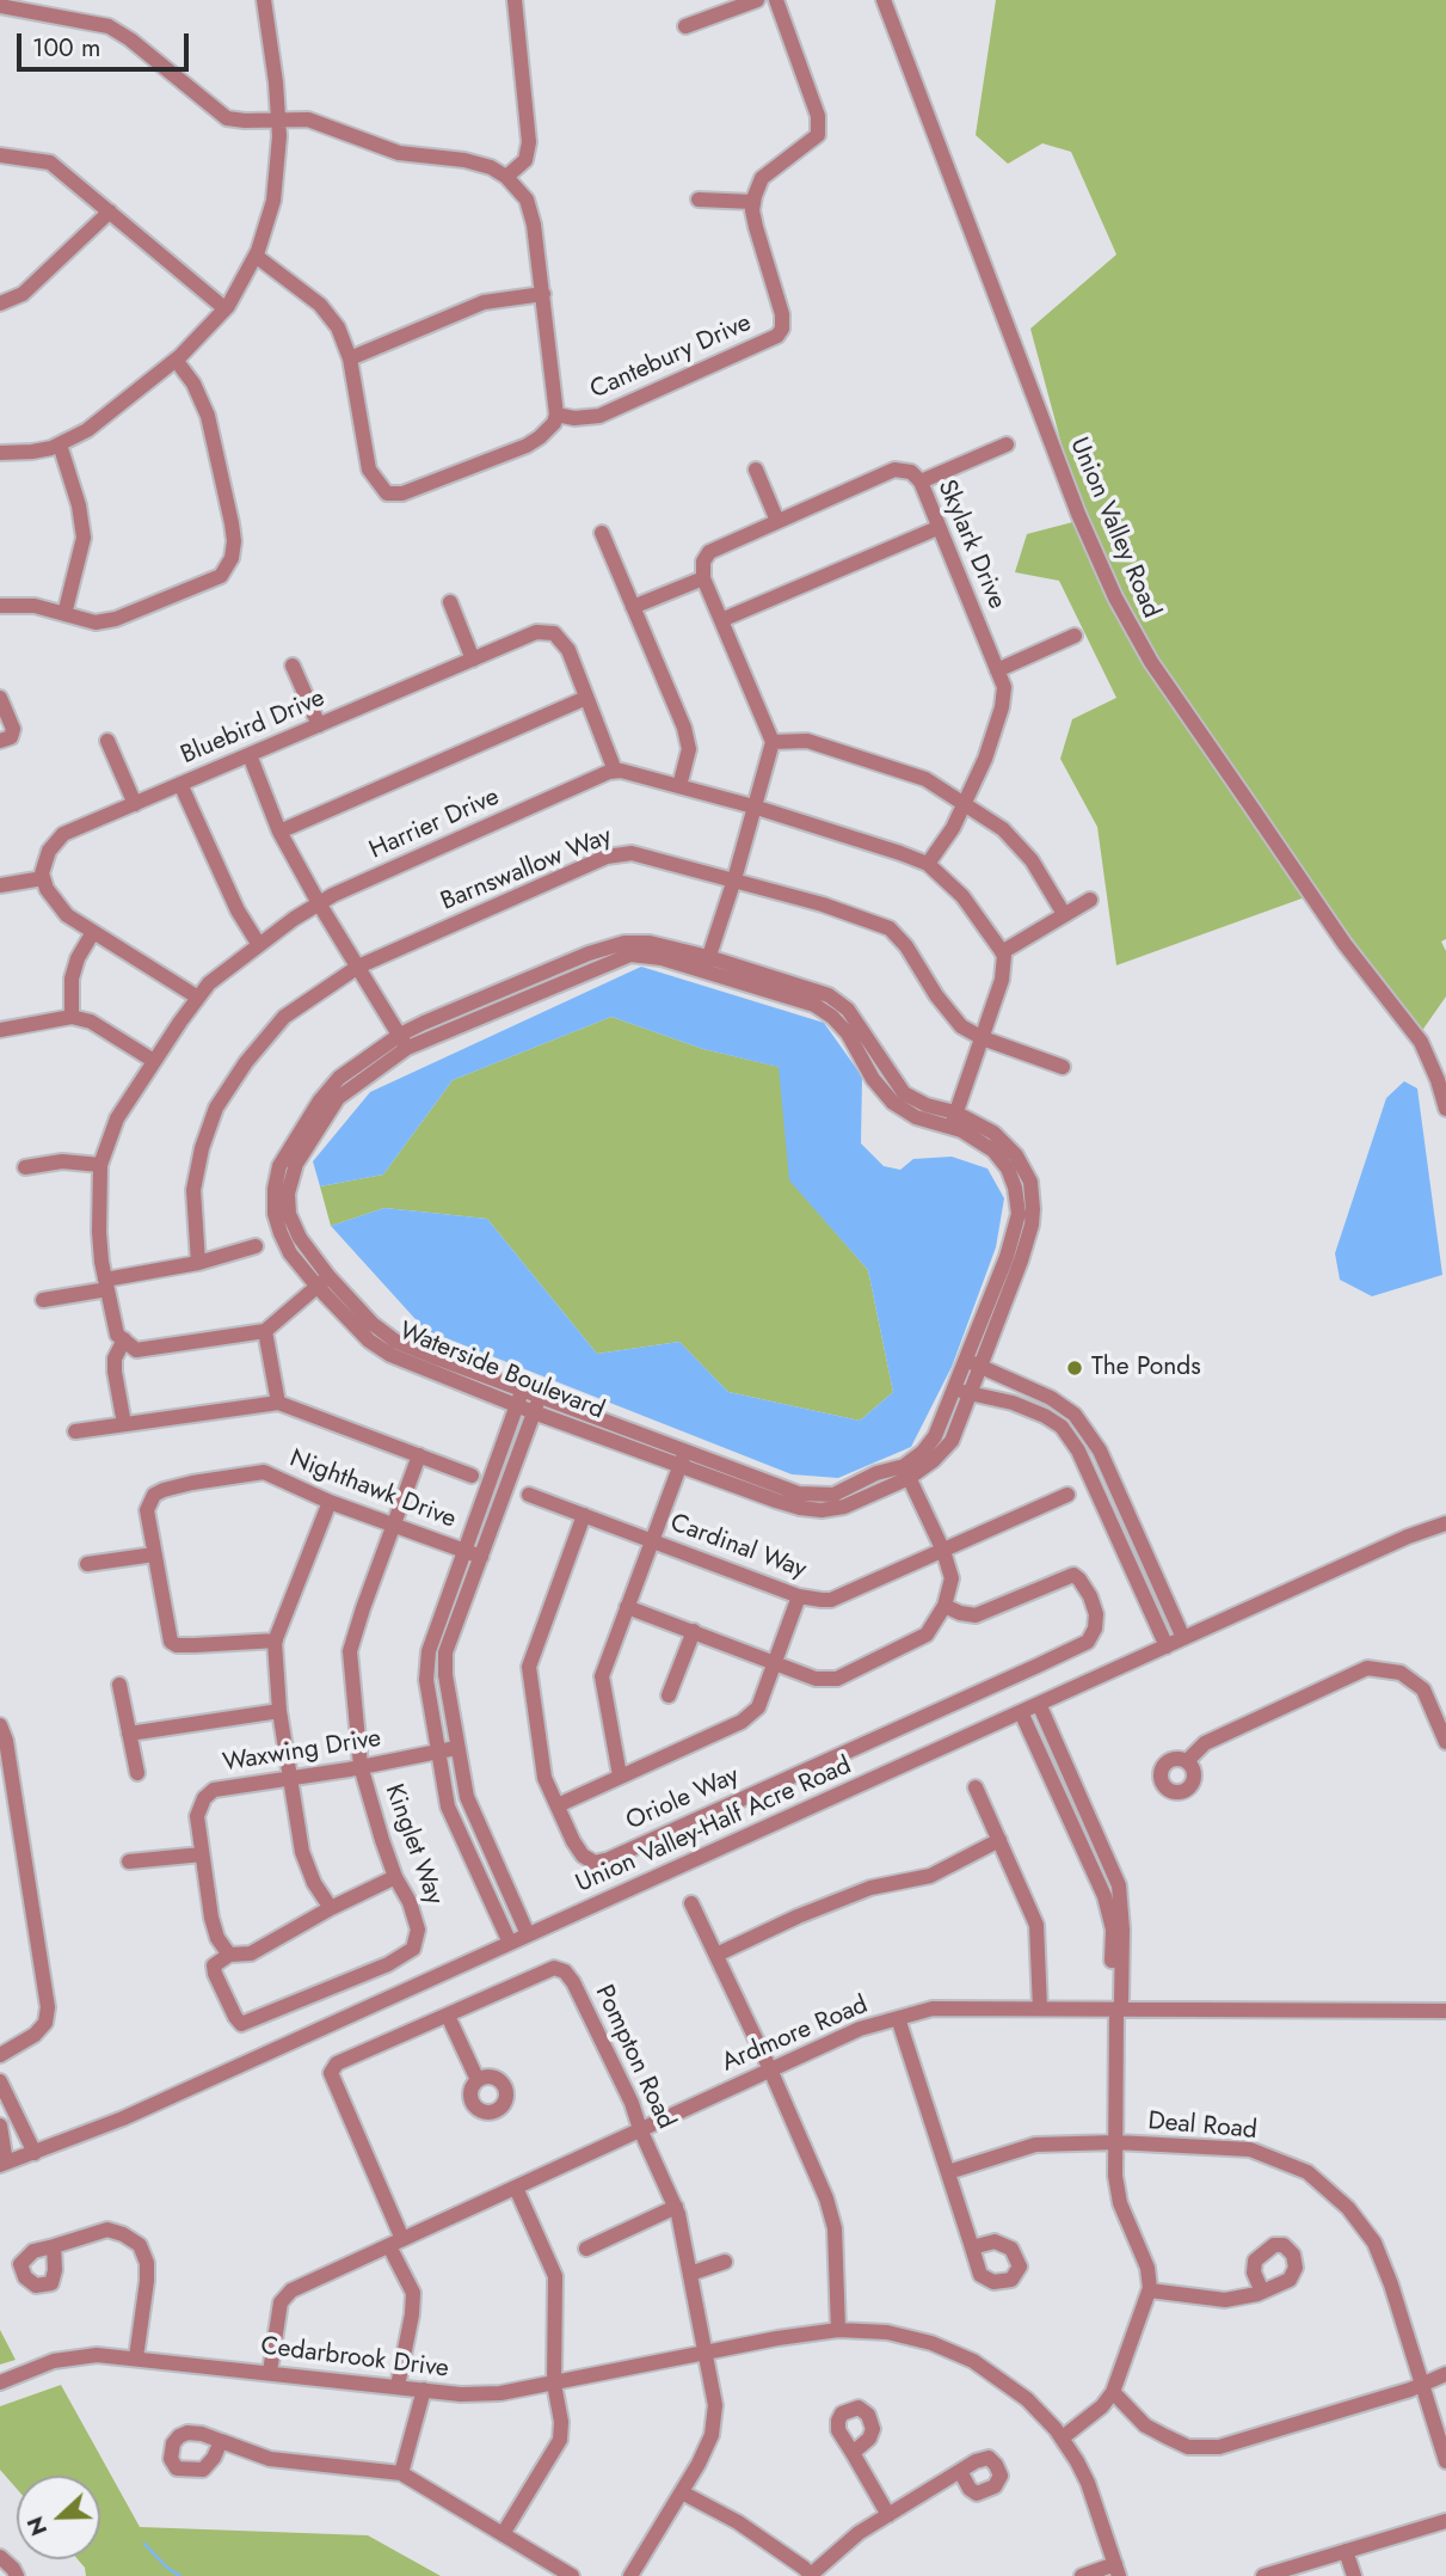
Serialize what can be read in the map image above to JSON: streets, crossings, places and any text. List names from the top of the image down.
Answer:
{
  "streets": {
    "street": [
      "Cantebury Drive",
      "Union Valley Road",
      "Skylark Drive",
      "Bluebird Drive",
      "Harrier Drive",
      "Barnswallow Way",
      "Waterside Boulevard",
      "Nighthawk Drive",
      "Cardinal Way",
      "Waxwing Drive",
      "Oriole Way",
      "Union Valley-Half Acre Road",
      "Kinglet Way",
      "Ardmore Road",
      "Pompton Road",
      "Deal Road",
      "Cedarbrook Drive"
    ]
  },
  "crossings": [
    ["Bluebird Drive", "Harrier Drive"],
    ["Nighthawk Drive", "Kinglet Way"],
    ["Cardinal Way", "Oriole Way"],
    ["Waxwing Drive", "Kinglet Way"],
    ["Ardmore Road", "Pompton Road"],
    ["Ardmore Road", "Cedarbrook Drive"],
    ["Pompton Road", "Cedarbrook Drive"]
  ],
  "places": ["The Ponds"],
  "scale_bar": "100 m",
  "north": "left"
}
